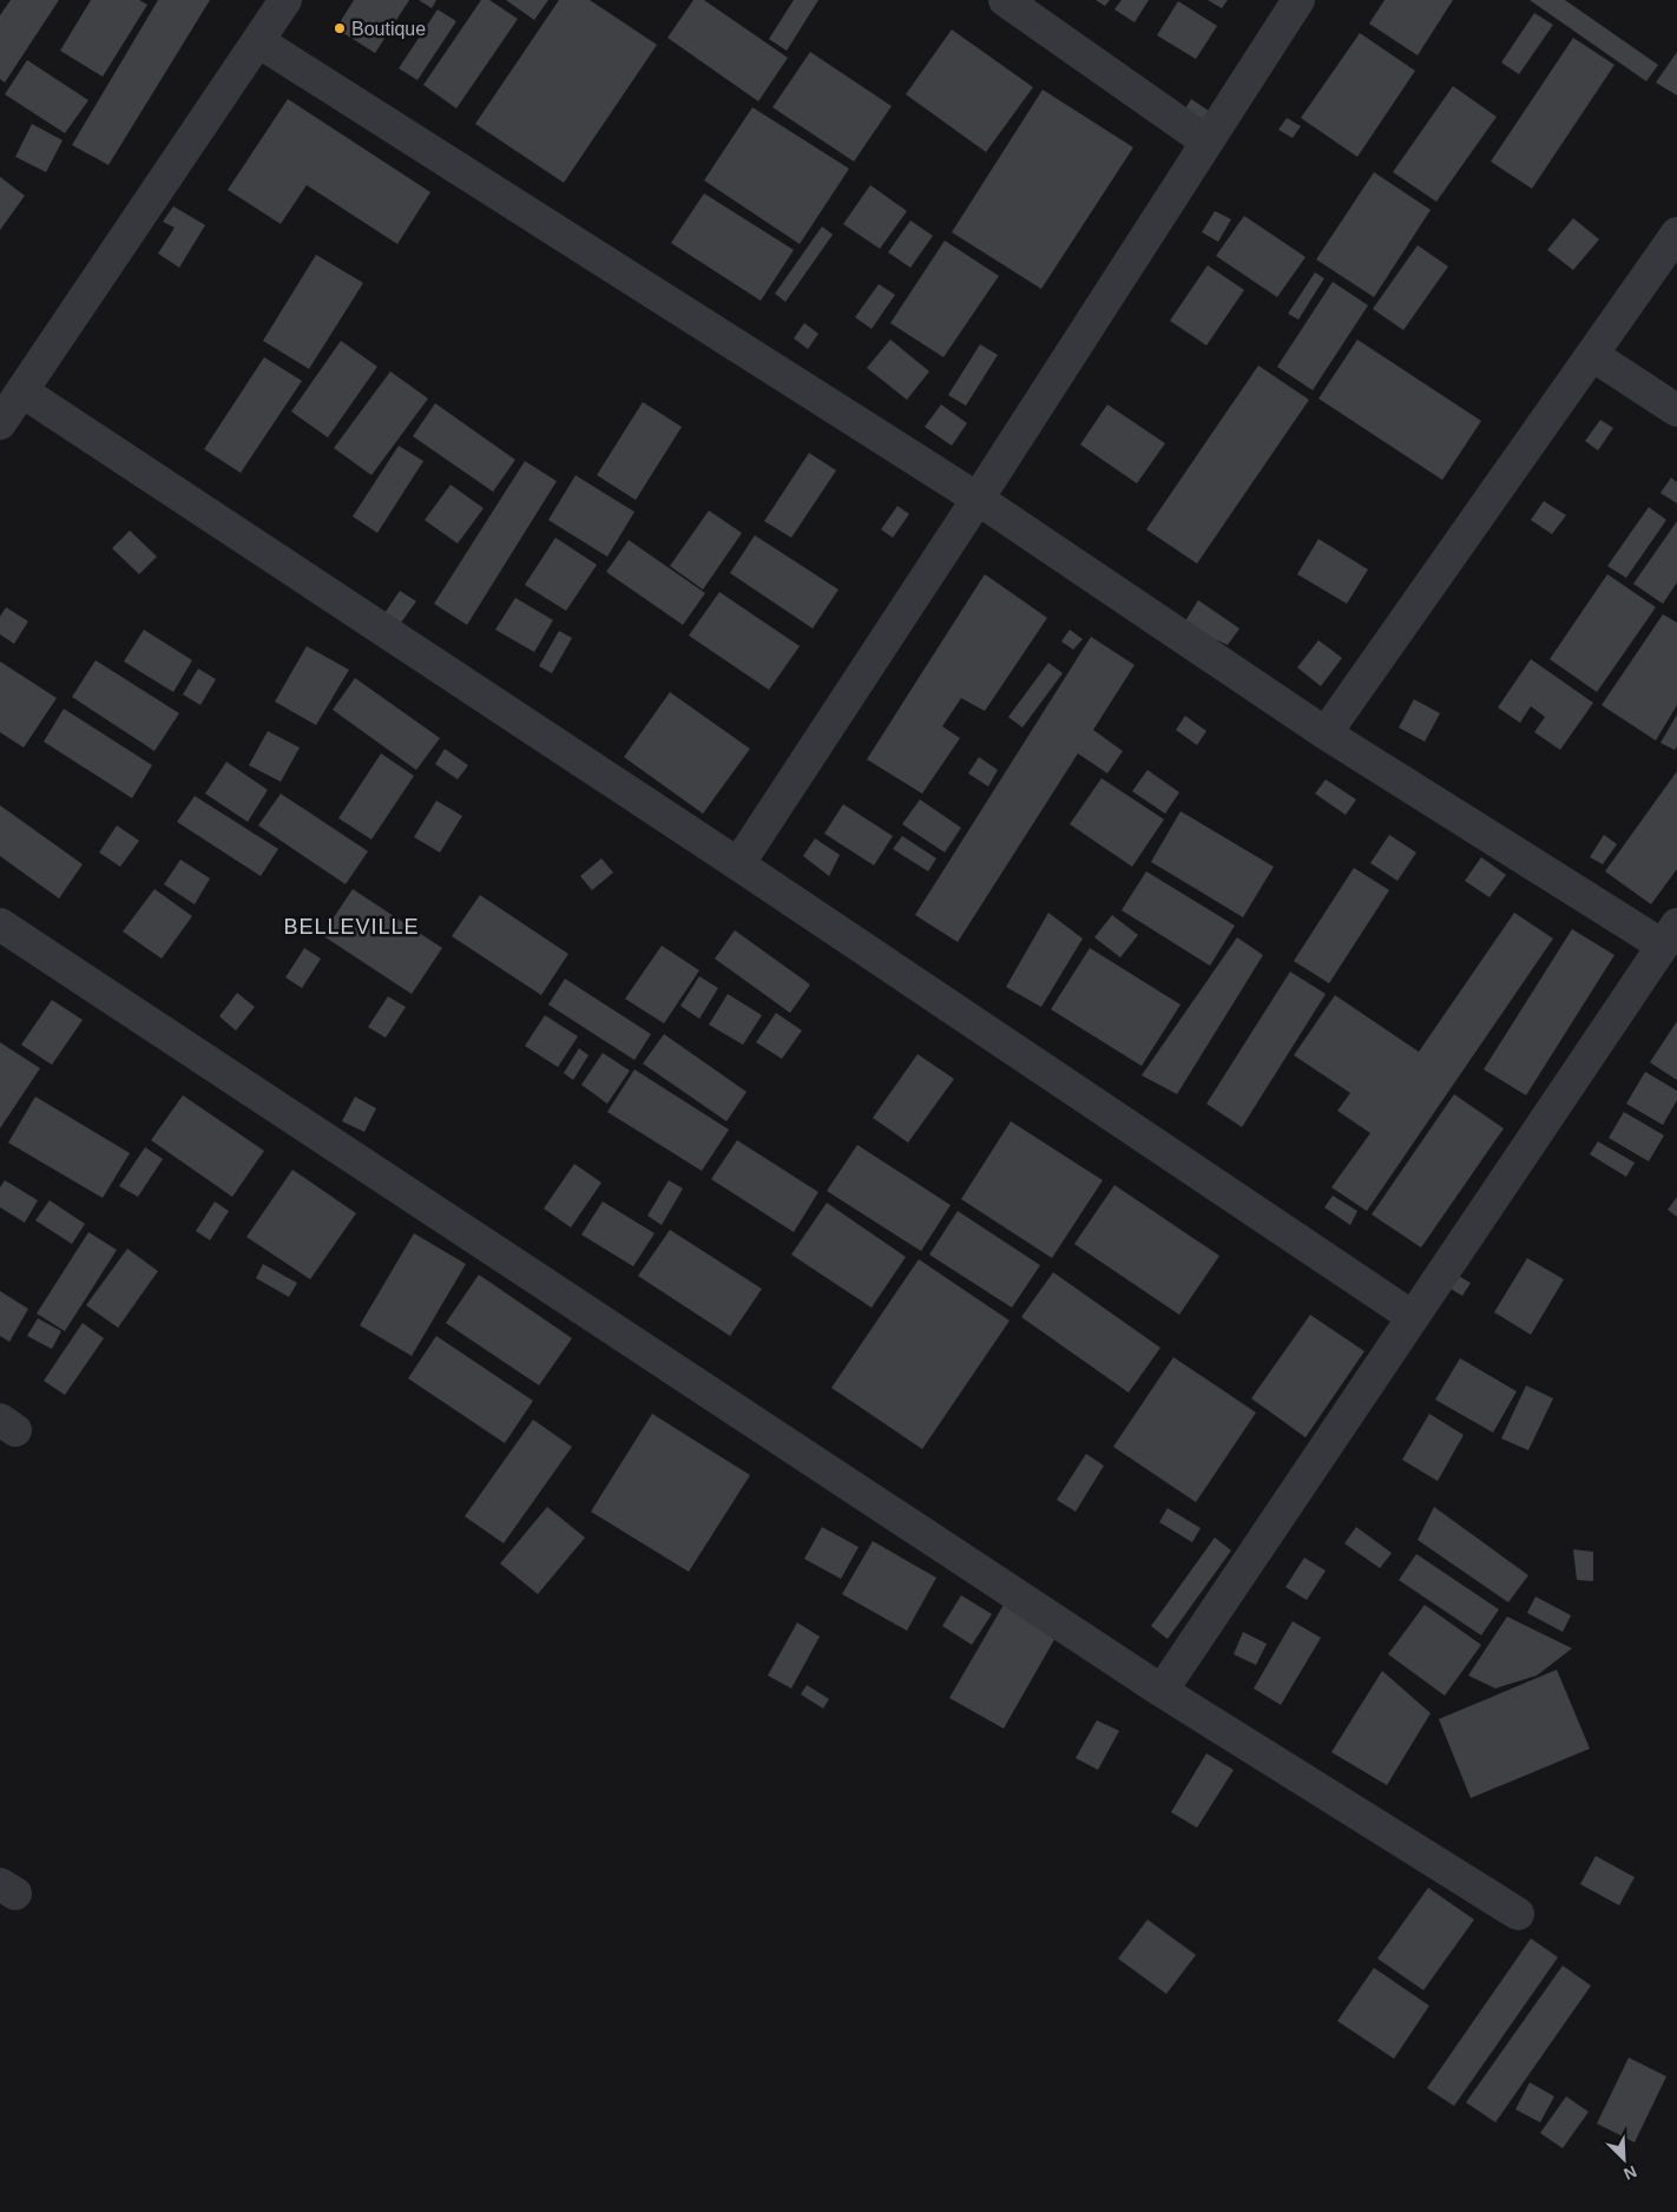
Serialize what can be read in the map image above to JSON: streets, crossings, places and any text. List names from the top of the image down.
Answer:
{
  "districts": ["BELLEVILLE"],
  "places": ["Boutique"],
  "north": "bottom right"
}
